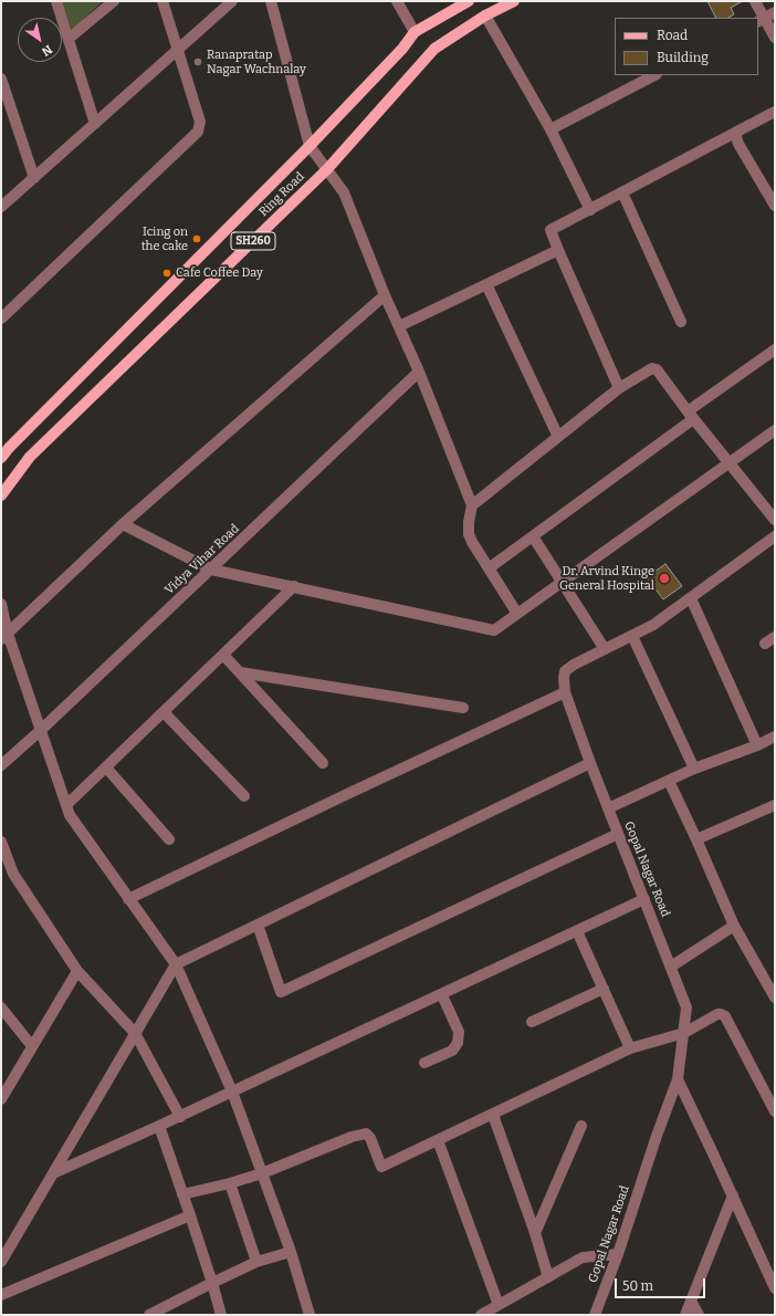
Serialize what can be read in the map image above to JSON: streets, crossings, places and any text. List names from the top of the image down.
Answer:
{
  "streets": {
    "main road": ["Ring Road", "SH260"],
    "street": ["Vidya Vihar Road", "Gopal Nagar Road"]
  },
  "places": [
    "Ranapratap Nagar Wachnalay",
    "Icing on the cake",
    "Cafe Coffee Day",
    "Dr. Arvind Kinge General Hospital"
  ],
  "legend": ["Road", "Building"],
  "scale_bar": "50 m",
  "north": "bottom right"
}
